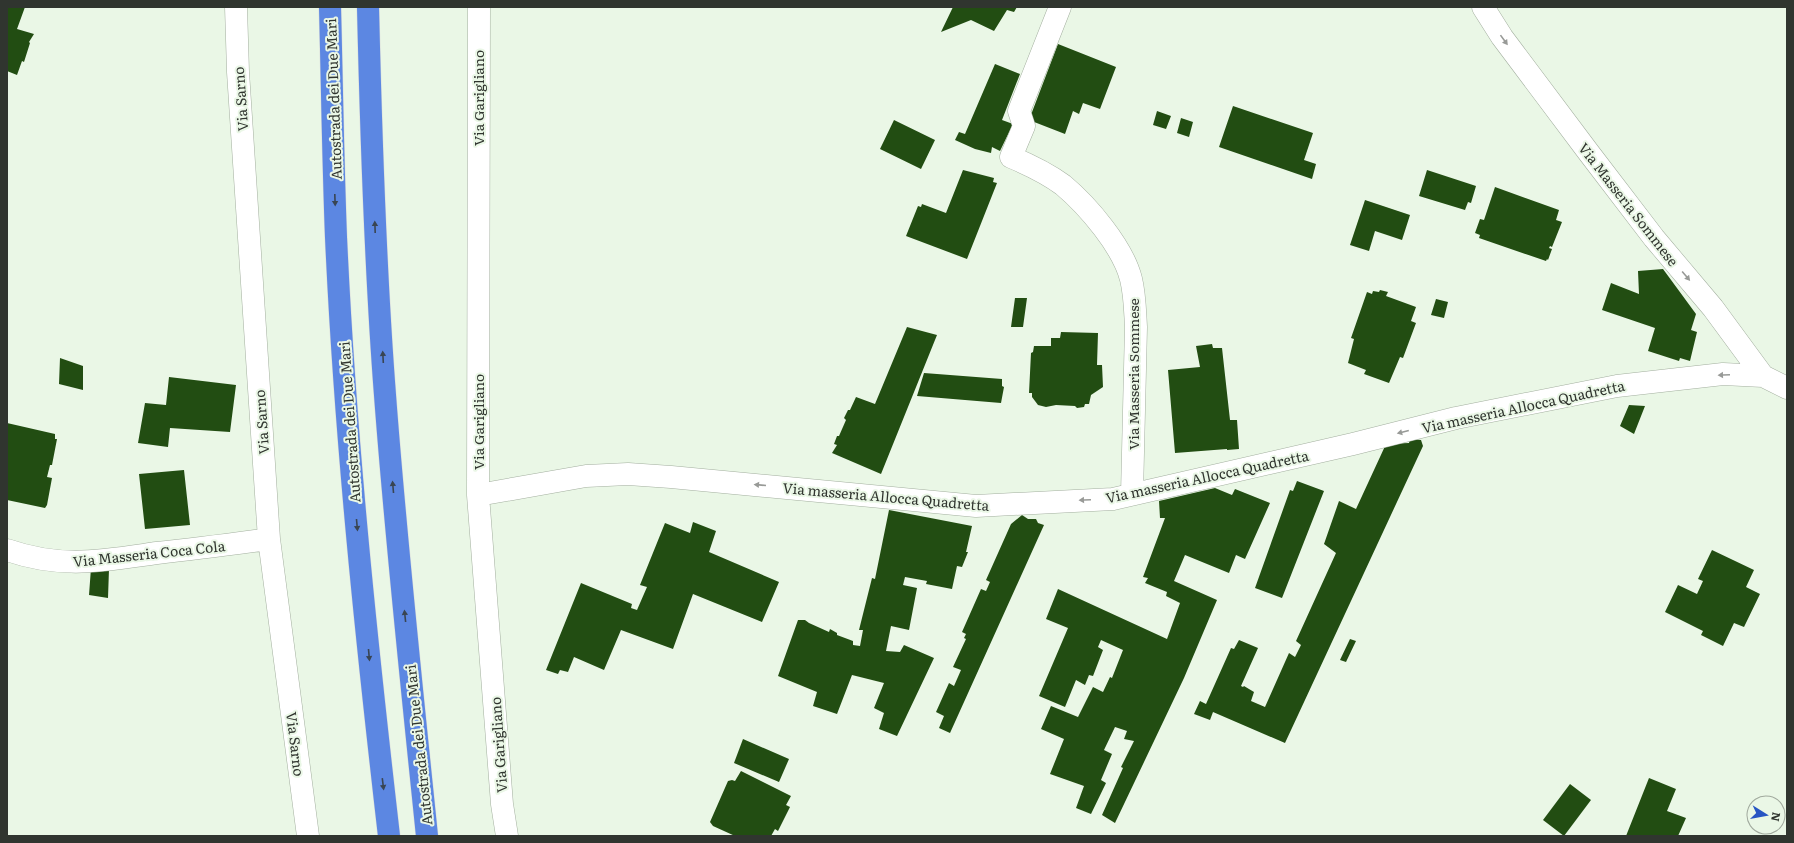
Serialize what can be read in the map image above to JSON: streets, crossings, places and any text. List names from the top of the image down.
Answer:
{
  "streets": {
    "highway": ["Autostrada dei Due Mari"],
    "street": [
      "Via Garigliano",
      "Via Sarno",
      "Via Masseria Sommese",
      "Via masseria Allocca Quadretta",
      "Via Masseria Coca Cola"
    ]
  },
  "crossings": [
    ["Via Garigliano", "Via masseria Allocca Quadretta"],
    ["Via Sarno", "Via Masseria Coca Cola"],
    ["Via Masseria Sommese", "Via masseria Allocca Quadretta"]
  ],
  "one_way": ["Via Masseria Sommese", "Via masseria Allocca Quadretta"],
  "north": "right"
}
